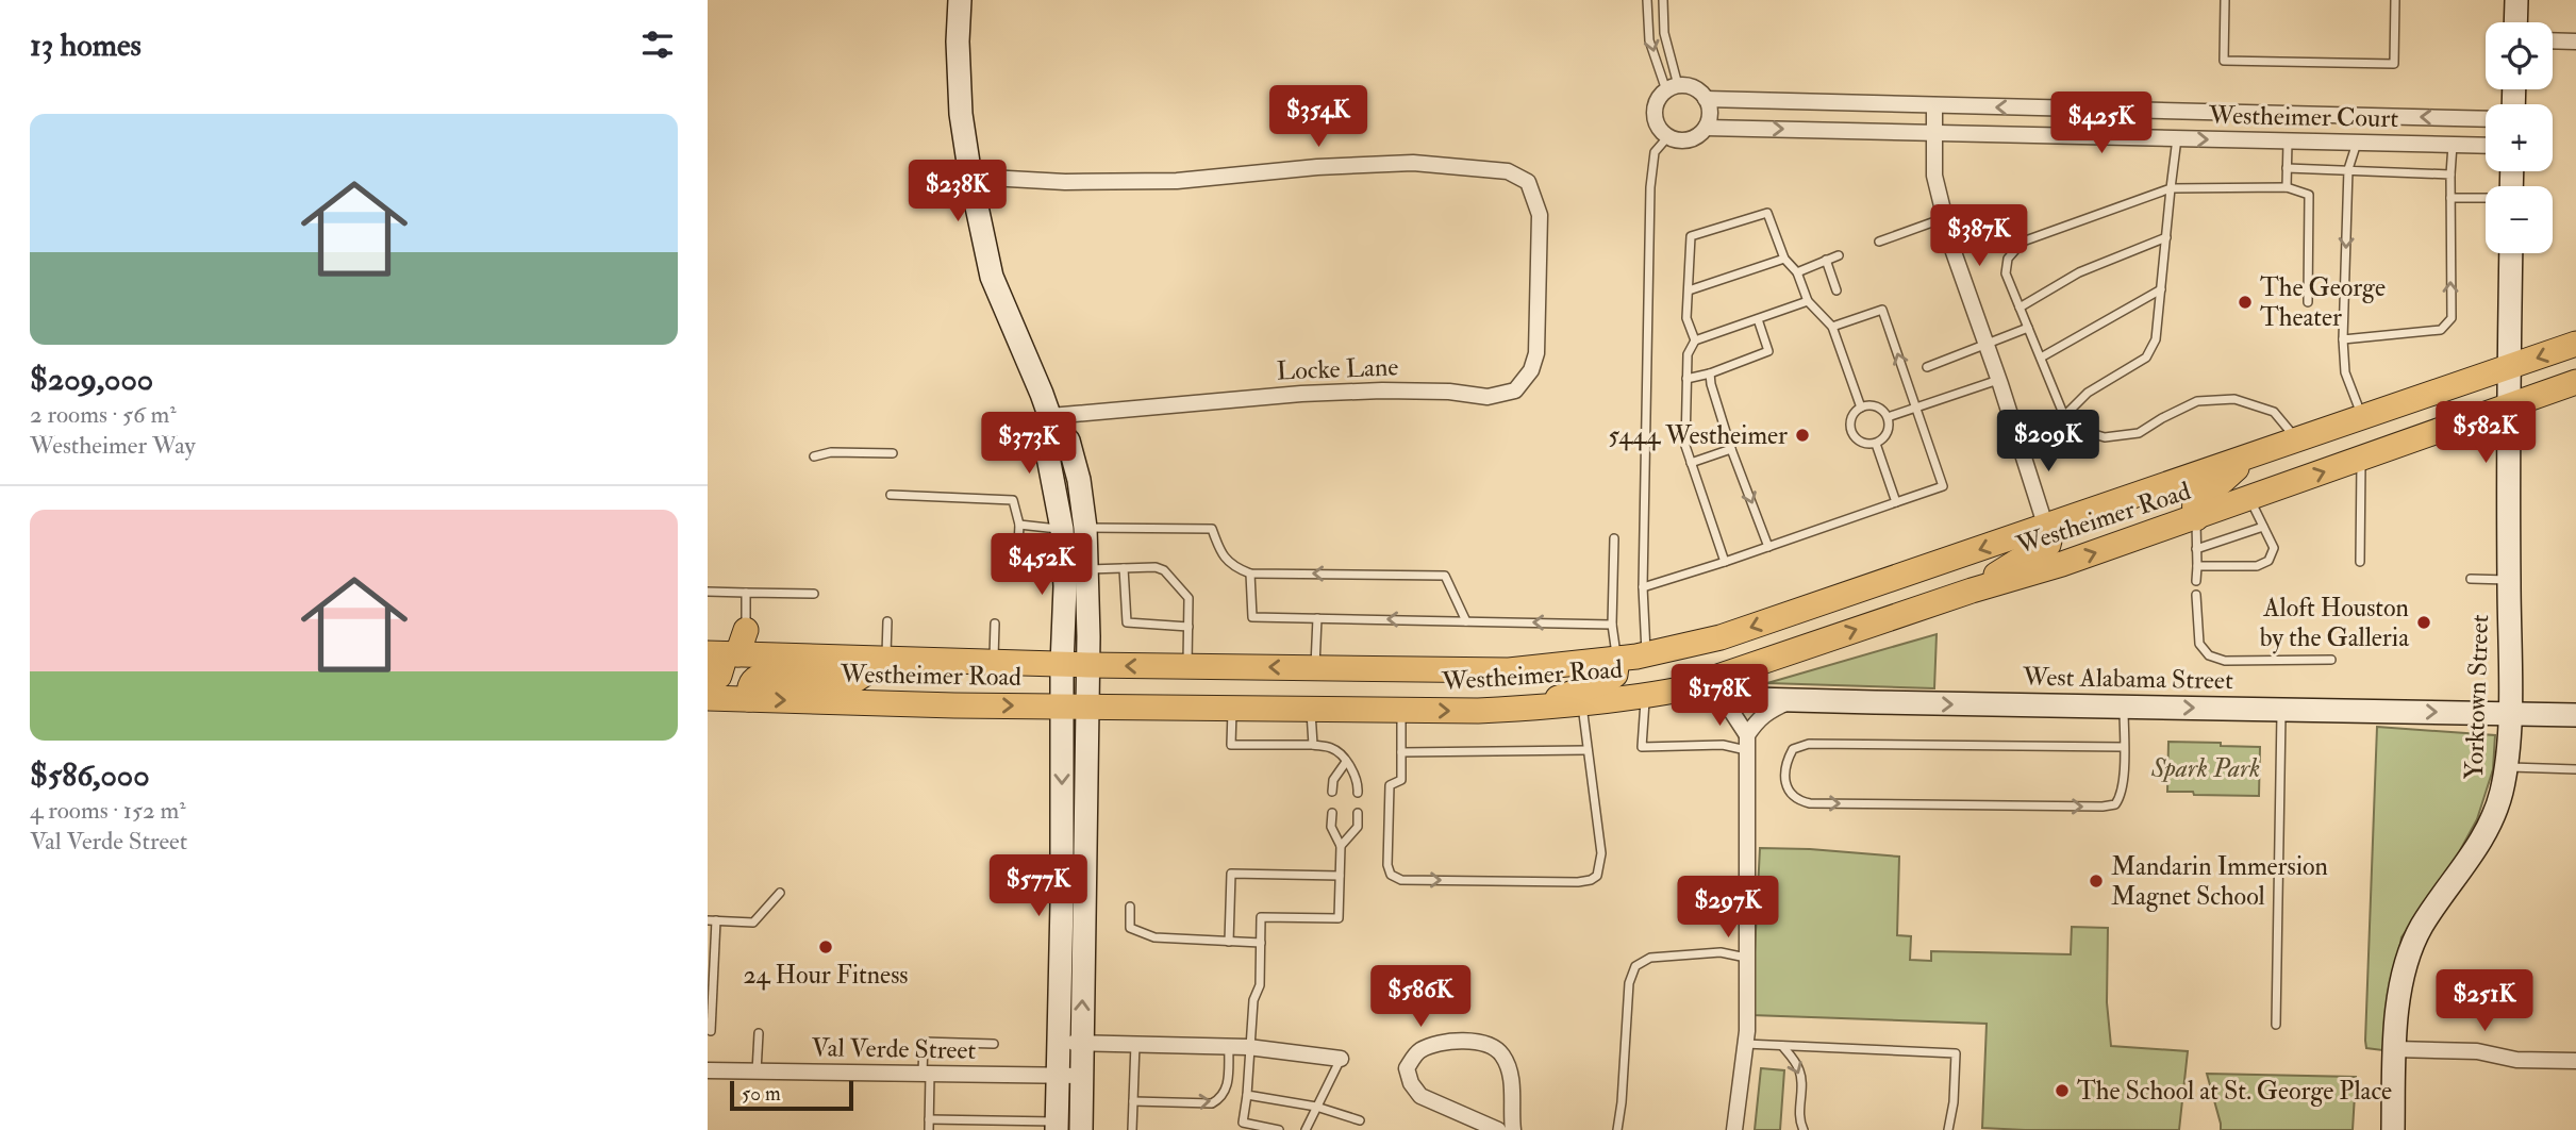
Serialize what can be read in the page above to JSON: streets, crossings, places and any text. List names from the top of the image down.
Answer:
{
  "streets": {
    "main road": ["Westheimer Road"],
    "street": [
      "Westheimer Court",
      "Locke Lane",
      "West Alabama Street",
      "Yorktown Street",
      "Val Verde Street"
    ]
  },
  "crossings": [
    ["Westheimer Road", "West Alabama Street"],
    ["Westheimer Road", "Yorktown Street"],
    ["West Alabama Street", "Yorktown Street"]
  ],
  "one_way": ["West Alabama Street"],
  "parks": ["Spark Park"],
  "places": [
    "The George Theater",
    "5444 Westheimer",
    "Aloft Houston by the Galleria",
    "Mandarin Immersion Magnet School",
    "24 Hour Fitness",
    "The School at St. George Place"
  ],
  "scale_bar": "50 m",
  "page": {
    "heading": "13 homes",
    "map_buttons": ["+", "−"],
    "price": [
      "$354K",
      "$425K",
      "$238K",
      "$387K",
      "$582K",
      "$209K",
      "$373K",
      "$452K",
      "$178K",
      "$577K",
      "$297K",
      "$586K",
      "$251K"
    ],
    "list": [
      {
        "name": "$209,000",
        "note": "2 rooms · 56 m² · Westheimer Way"
      },
      {
        "name": "$586,000",
        "note": "4 rooms · 152 m² · Val Verde Street"
      }
    ],
    "scale": "50 m"
  }
}
